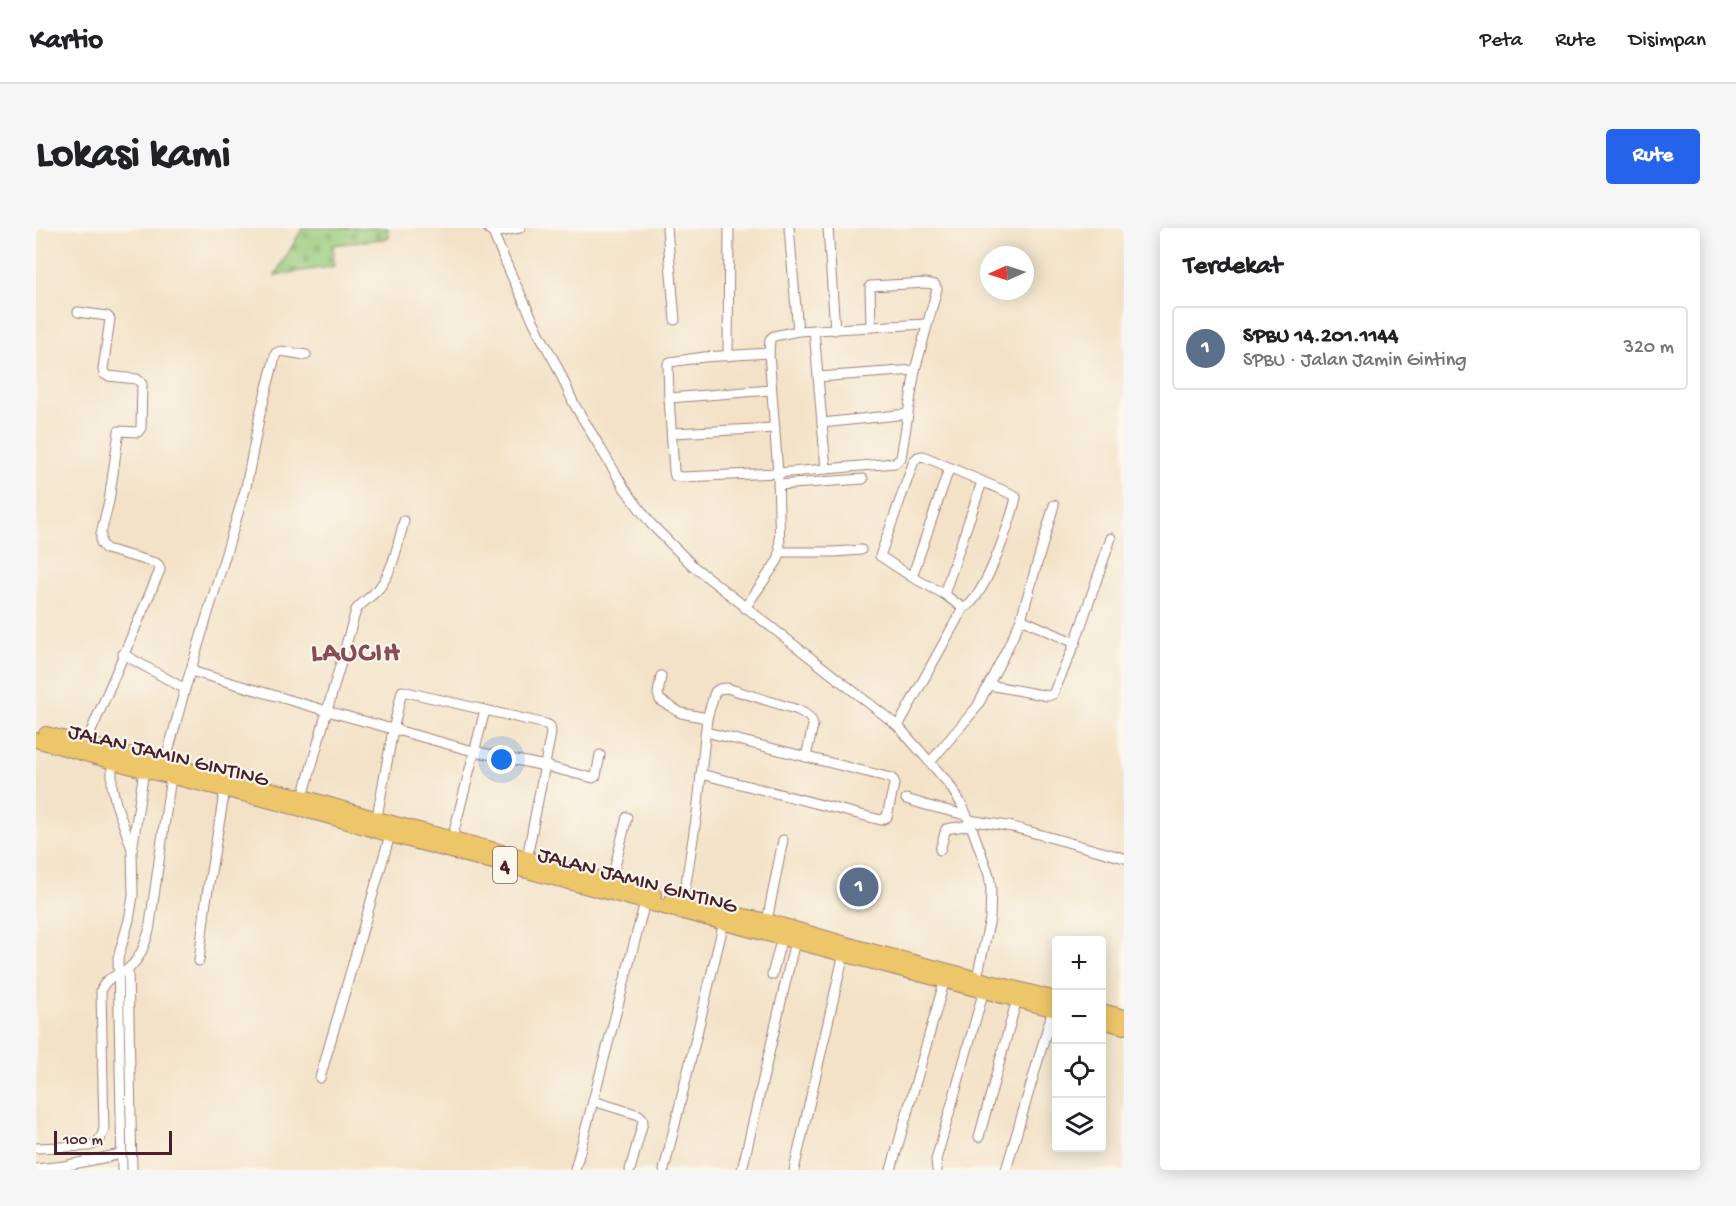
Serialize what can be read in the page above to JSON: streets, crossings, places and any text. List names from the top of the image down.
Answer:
{
  "streets": {
    "highway": ["JALAN JAMIN GINTING", "4"]
  },
  "districts": ["LAUCIH"],
  "scale_bar": "100 m",
  "north": "left",
  "page": {
    "header": "Kartio",
    "nav": ["Peta", "Rute", "Disimpan"],
    "buttons": "Rute",
    "title": "Lokasi kami",
    "heading": "Terdekat",
    "list": [
      {
        "mark": "1",
        "name": "SPBU 14.201.1144",
        "note": "SPBU · Jalan Jamin Ginting",
        "value": "320 m"
      }
    ],
    "pins": "1",
    "map_buttons": ["+", "−"],
    "scale": "100 m"
  }
}
